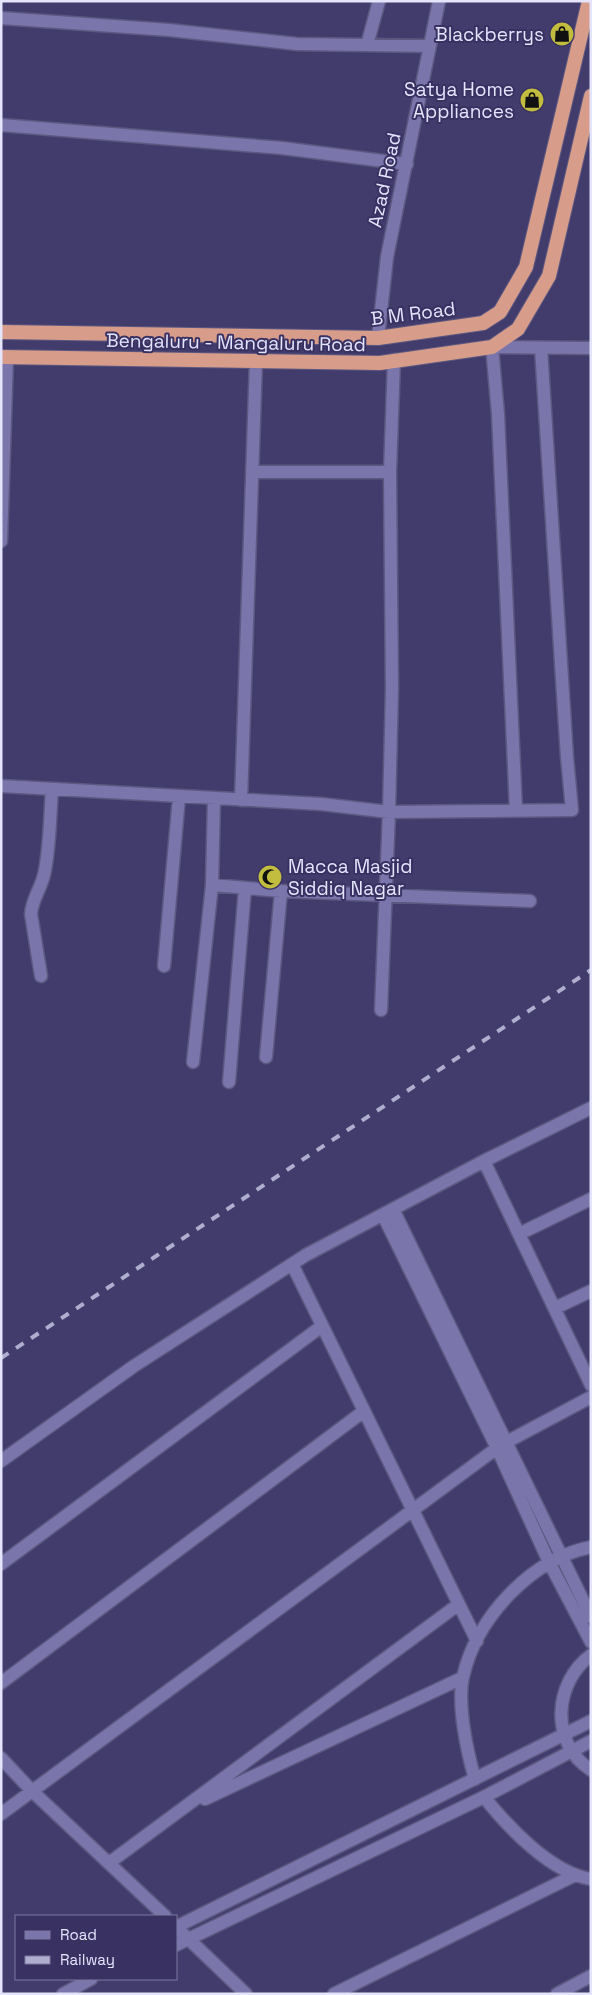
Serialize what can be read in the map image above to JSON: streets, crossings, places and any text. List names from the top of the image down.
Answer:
{
  "streets": {
    "highway": ["B M Road", "Bengaluru - Mangaluru Road"],
    "street": ["Azad Road"]
  },
  "crossings": [
    ["Azad Road", "B M Road"]
  ],
  "places": {
    "shop": ["Blackberrys", "Satya Home Appliances"],
    "mosque": ["Macca Masjid Siddiq Nagar"]
  },
  "legend": ["Road", "Railway"]
}
